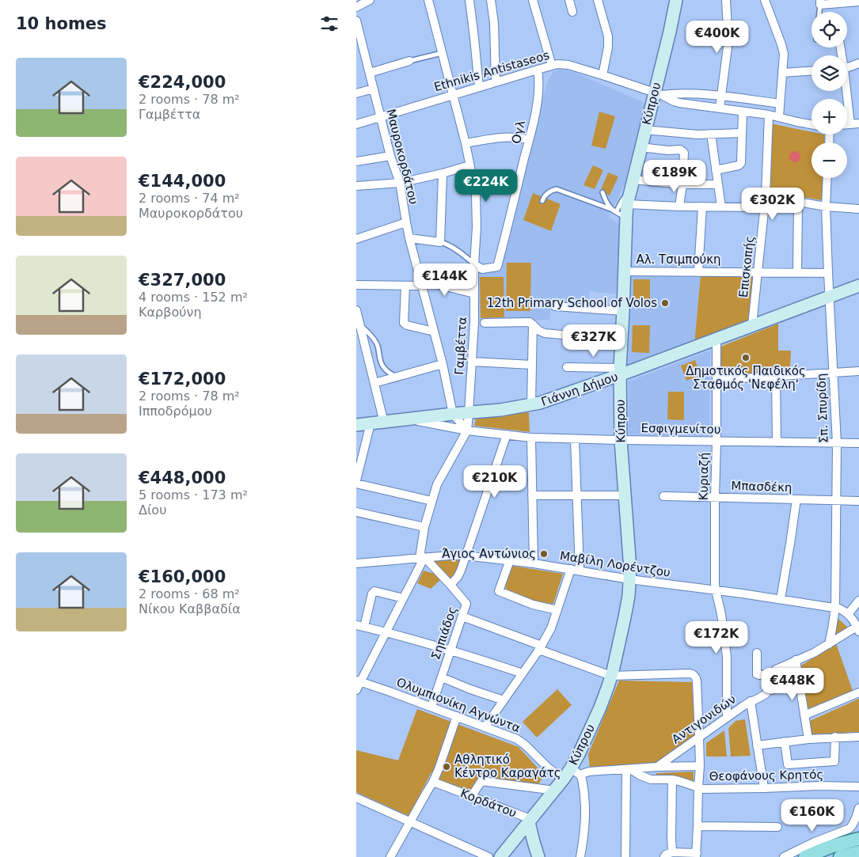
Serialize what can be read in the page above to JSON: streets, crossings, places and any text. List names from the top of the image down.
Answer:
{
  "streets": {
    "street": [
      "Ethnikis Antistaseos",
      "Κύπρου",
      "Ογλ",
      "Μαυροκορδάτου",
      "Αλ. Τσιμπούκη",
      "Επισκοπής",
      "Γαμβέττα",
      "Γιάννη Δήμου",
      "Σπ. Σπυρίδη",
      "Εσφιγμενίτου",
      "Κυριαζή",
      "Μπασδέκη",
      "Μαβίλη Λορέντζου",
      "Σηπιάδος",
      "Ολυμπιονίκη Αγνώντα",
      "Αντιγονιδών",
      "Θεοφάνους Κρητός",
      "Κορδάτου"
    ]
  },
  "crossings": [
    ["Ethnikis Antistaseos", "Κύπρου"],
    ["Ethnikis Antistaseos", "Ογλ"],
    ["Ethnikis Antistaseos", "Μαυροκορδάτου"],
    ["Ethnikis Antistaseos", "Επισκοπής"],
    ["Ethnikis Antistaseos", "Γαμβέττα"],
    ["Κύπρου", "Αλ. Τσιμπούκη"],
    ["Κύπρου", "Γιάννη Δήμου"],
    ["Κύπρου", "Εσφιγμενίτου"],
    ["Κύπρου", "Μαβίλη Λορέντζου"],
    ["Κύπρου", "Ολυμπιονίκη Αγνώντα"],
    ["Κύπρου", "Θεοφάνους Κρητός"],
    ["Κύπρου", "Κορδάτου"],
    ["Ογλ", "Γαμβέττα"],
    ["Μαυροκορδάτου", "Γιάννη Δήμου"],
    ["Αλ. Τσιμπούκη", "Επισκοπής"],
    ["Αλ. Τσιμπούκη", "Σπ. Σπυρίδη"],
    ["Επισκοπής", "Γιάννη Δήμου"],
    ["Γαμβέττα", "Γιάννη Δήμου"],
    ["Γαμβέττα", "Εσφιγμενίτου"],
    ["Γιάννη Δήμου", "Σπ. Σπυρίδη"],
    ["Γιάννη Δήμου", "Εσφιγμενίτου"],
    ["Γιάννη Δήμου", "Κυριαζή"],
    ["Σπ. Σπυρίδη", "Εσφιγμενίτου"],
    ["Σπ. Σπυρίδη", "Μπασδέκη"],
    ["Σπ. Σπυρίδη", "Μαβίλη Λορέντζου"],
    ["Εσφιγμενίτου", "Κυριαζή"],
    ["Κυριαζή", "Μπασδέκη"],
    ["Κυριαζή", "Μαβίλη Λορέντζου"],
    ["Κυριαζή", "Αντιγονιδών"],
    ["Μαβίλη Λορέντζου", "Σηπιάδος"],
    ["Σηπιάδος", "Ολυμπιονίκη Αγνώντα"],
    ["Αντιγονιδών", "Θεοφάνους Κρητός"]
  ],
  "places": [
    "12th Primary School of Volos",
    "Δημοτικός Παιδικός Σταθμός 'Νεφέλη'",
    "Άγιος Αντώνιος",
    "Αθλητικό Κέντρο Καραγάτς"
  ],
  "page": {
    "heading": "10 homes",
    "map_buttons": ["+", "−"],
    "price": [
      "€400K",
      "€189K",
      "€224K",
      "€302K",
      "€144K",
      "€327K",
      "€210K",
      "€172K",
      "€448K",
      "€160K"
    ],
    "list": [
      {
        "name": "€224,000",
        "note": "2 rooms · 78 m² · Γαμβέττα"
      },
      {
        "name": "€144,000",
        "note": "2 rooms · 74 m² · Μαυροκορδάτου"
      },
      {
        "name": "€327,000",
        "note": "4 rooms · 152 m² · Καρβούνη"
      },
      {
        "name": "€172,000",
        "note": "2 rooms · 78 m² · Ιπποδρόμου"
      },
      {
        "name": "€448,000",
        "note": "5 rooms · 173 m² · Δίου"
      },
      {
        "name": "€160,000",
        "note": "2 rooms · 68 m² · Νίκου Καββαδία"
      }
    ]
  }
}
